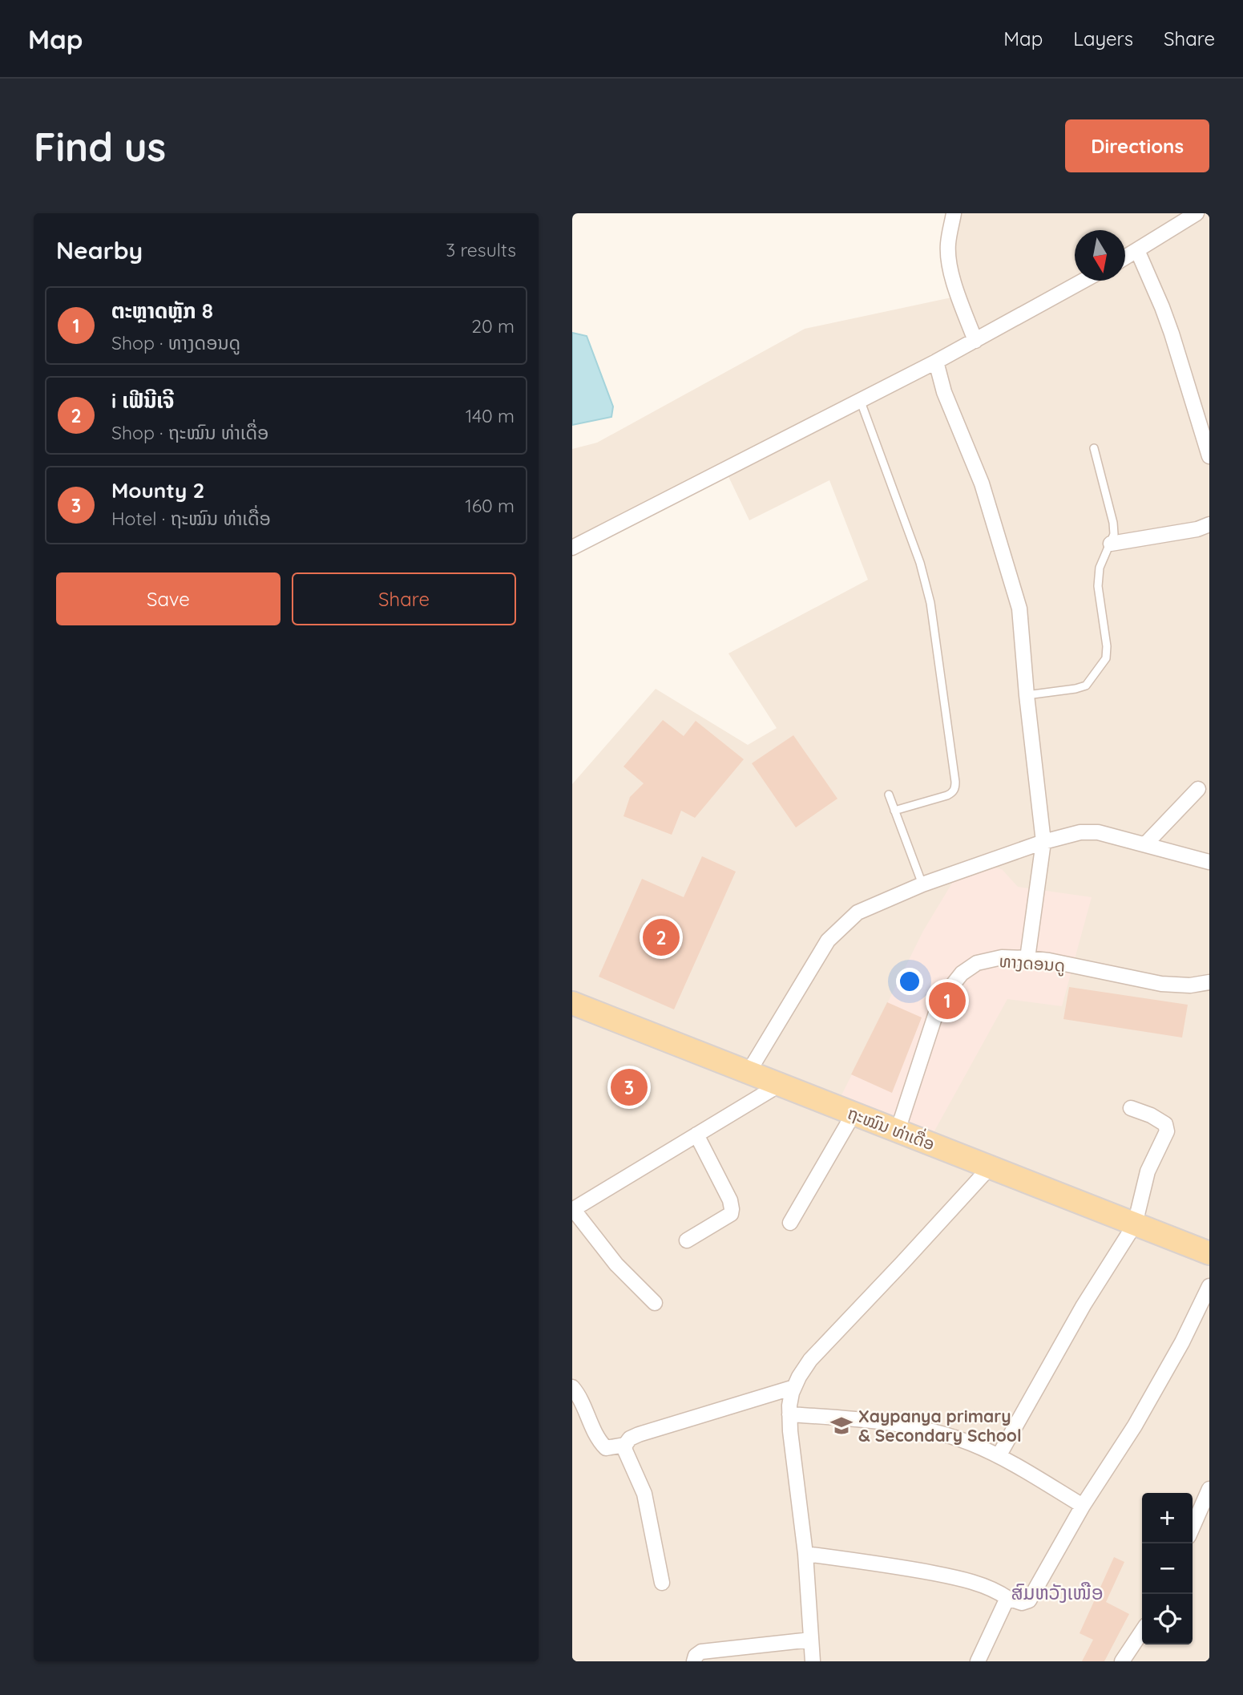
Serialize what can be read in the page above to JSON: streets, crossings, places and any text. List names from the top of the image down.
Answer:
{
  "streets": {
    "main road": ["ຖະໝົນ ທ່າເດື່ອ"],
    "street": ["ທາງດອນດູ"]
  },
  "crossings": [
    ["ທາງດອນດູ", "ຖະໝົນ ທ່າເດື່ອ"]
  ],
  "districts": ["ສົມຫວັງເໜືອ"],
  "places": {
    "school or university": ["Xaypanya primary & Secondary School"]
  },
  "north": "bottom",
  "page": {
    "header": "Map",
    "nav": ["Map", "Layers", "Share"],
    "buttons": [
      "Directions",
      ["Save", "Share"]
    ],
    "title": "Find us",
    "heading": ["Nearby", "3 results"],
    "list": [
      {
        "mark": "1",
        "name": "ຕະຫຼາດຫຼັກ 8",
        "note": "Shop · ທາງດອນດູ",
        "value": "20 m"
      },
      {
        "mark": "2",
        "name": "i ເຟີນີເຈີ",
        "note": "Shop · ຖະໝົນ ທ່າເດື່ອ",
        "value": "140 m"
      },
      {
        "mark": "3",
        "name": "Mounty 2",
        "note": "Hotel · ຖະໝົນ ທ່າເດື່ອ",
        "value": "160 m"
      }
    ],
    "pins": ["2", "1", "3"],
    "map_buttons": ["+", "−"]
  }
}
